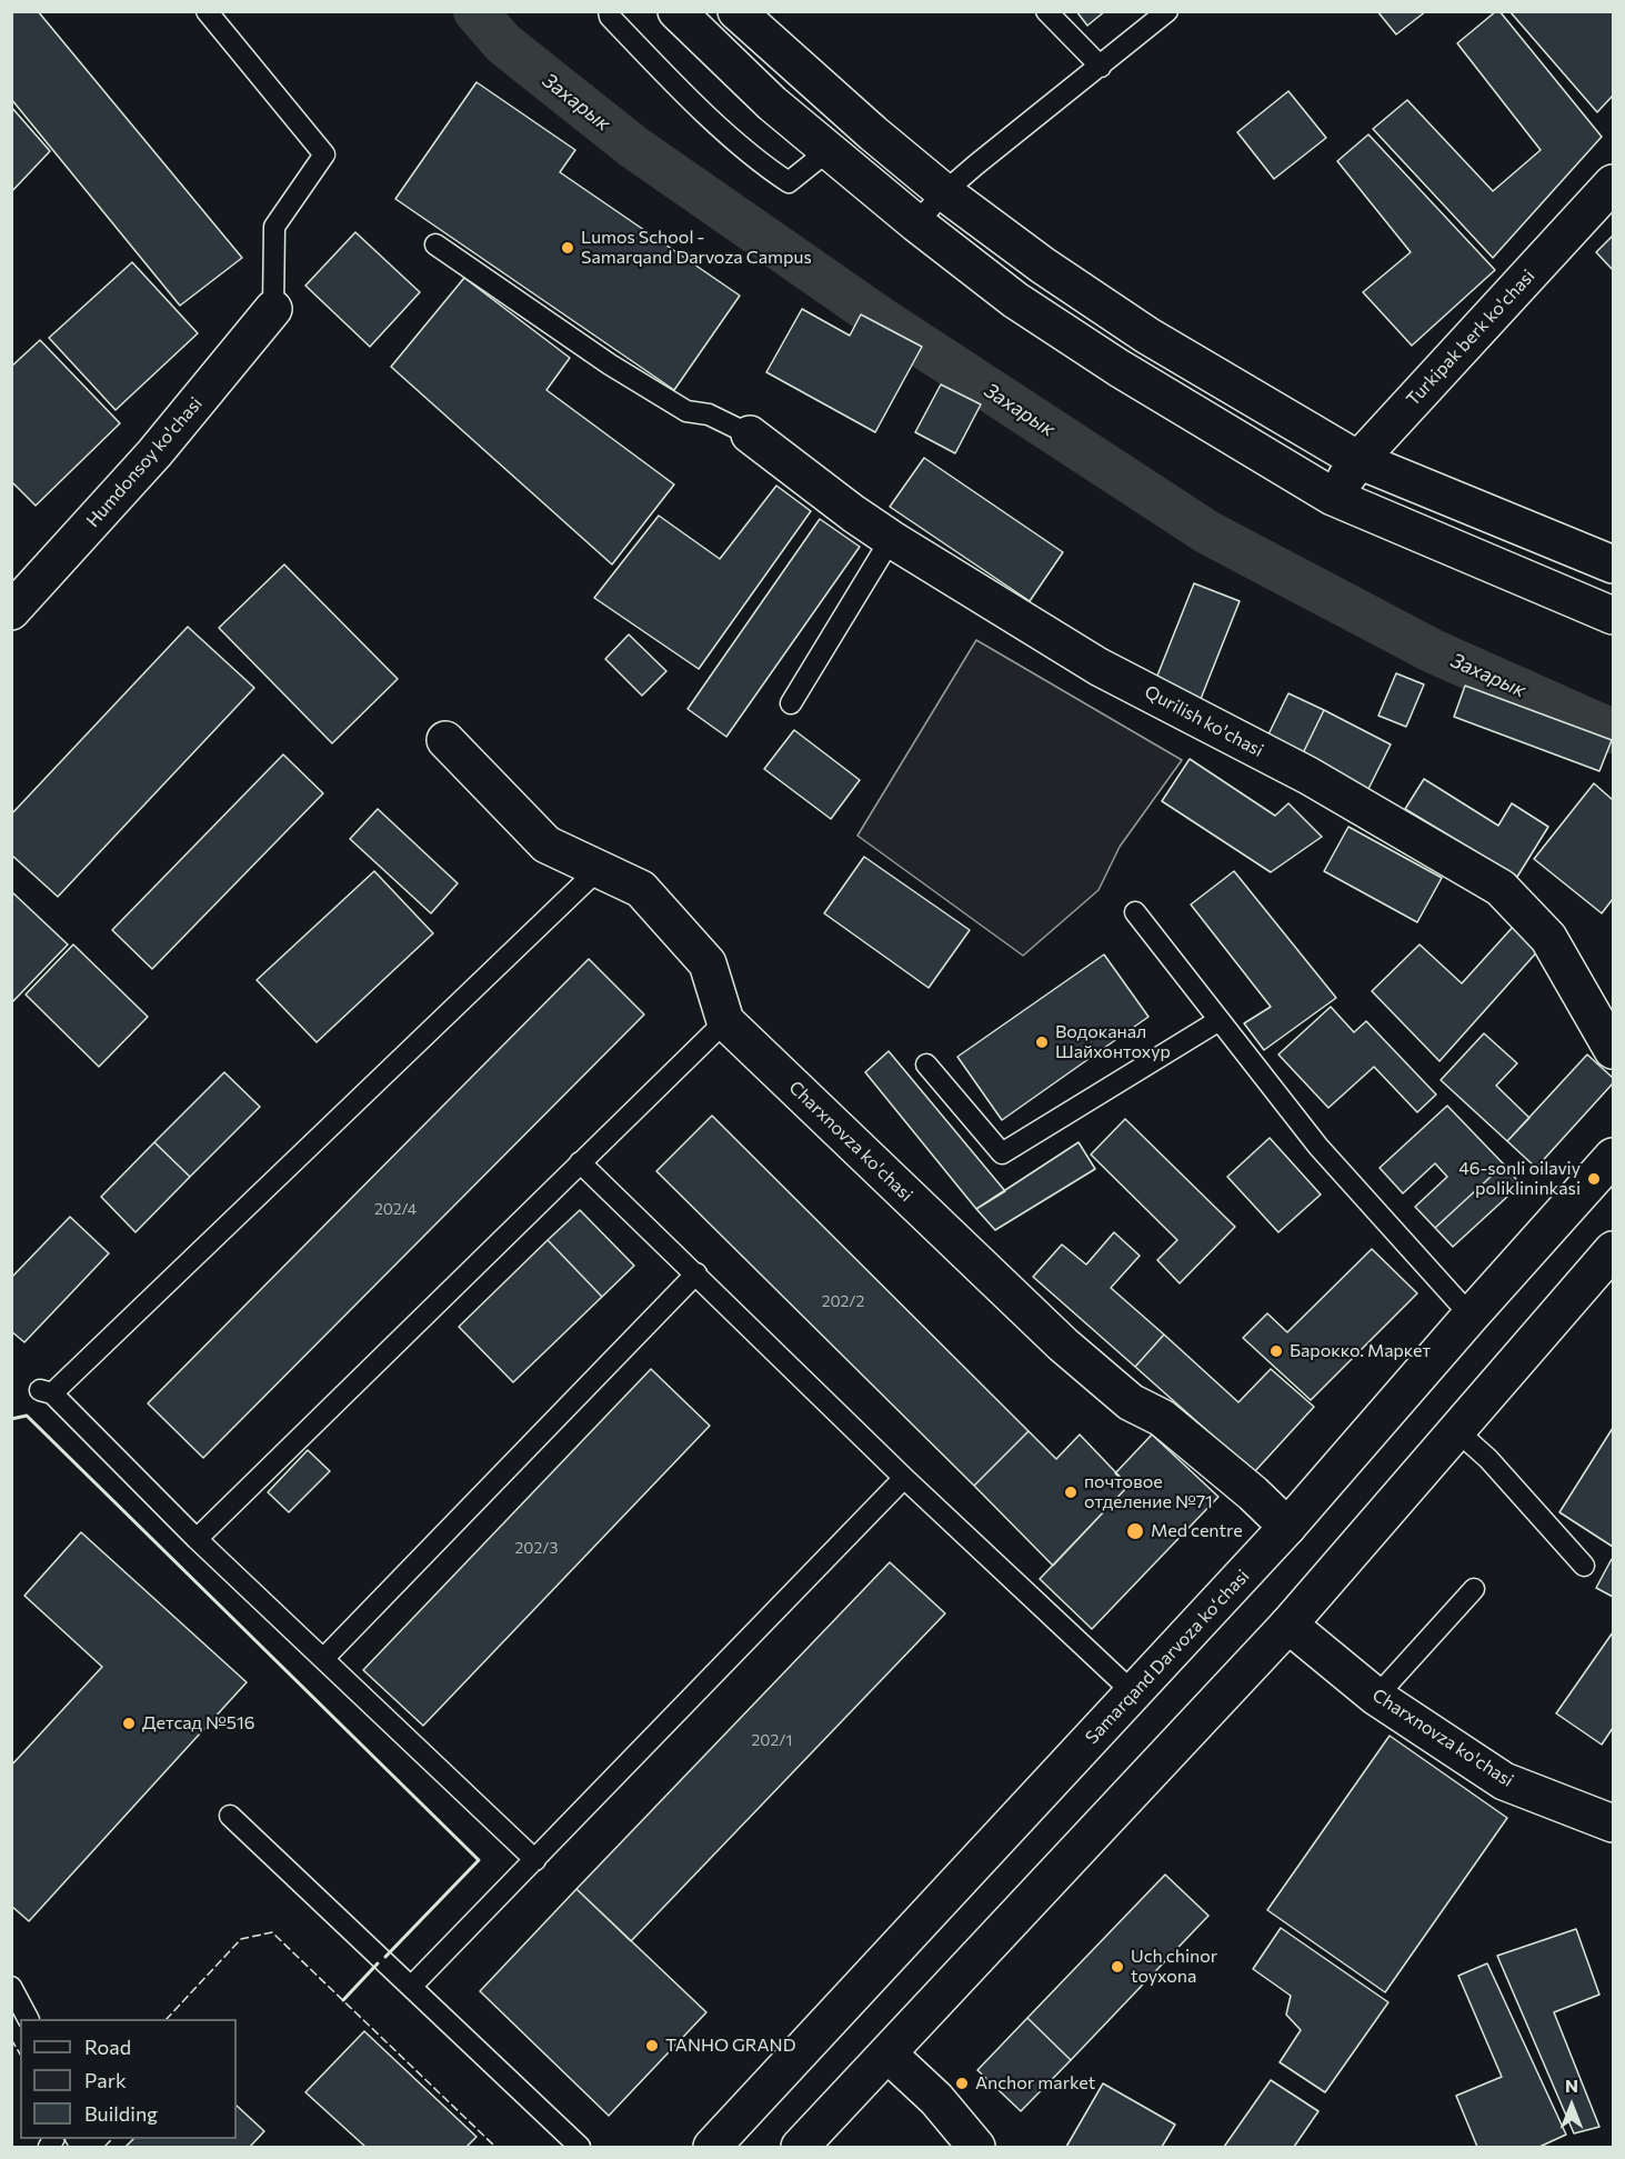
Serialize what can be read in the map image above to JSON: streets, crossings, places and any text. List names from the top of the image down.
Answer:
{
  "streets": {
    "street": [
      "Turkipak berk ko'chasi",
      "Humdonsoy ko'chasi",
      "Qurilish ko'chasi",
      "Charxnovza ko'chasi",
      "Samarqand Darvoza koʻchasi"
    ]
  },
  "crossings": [
    ["Charxnovza ko'chasi", "Samarqand Darvoza koʻchasi"]
  ],
  "water": ["Захарык"],
  "places": [
    "Lumos School - Samarqand Darvoza Campus",
    "Водоканал Шайхонтохур",
    "46-sonli oilaviy poliklininkasi",
    "Барокко. Маркет",
    "почтовое отделение №71",
    "Med centre",
    "Детсад №516",
    "Uch chinor toyxona",
    "TANHO GRAND",
    "Anchor market"
  ],
  "house_numbers": [
    "202/4",
    "202/2",
    "202/3",
    "202/1"
  ],
  "legend": ["Road", "Park", "Building"],
  "north": "top"
}
